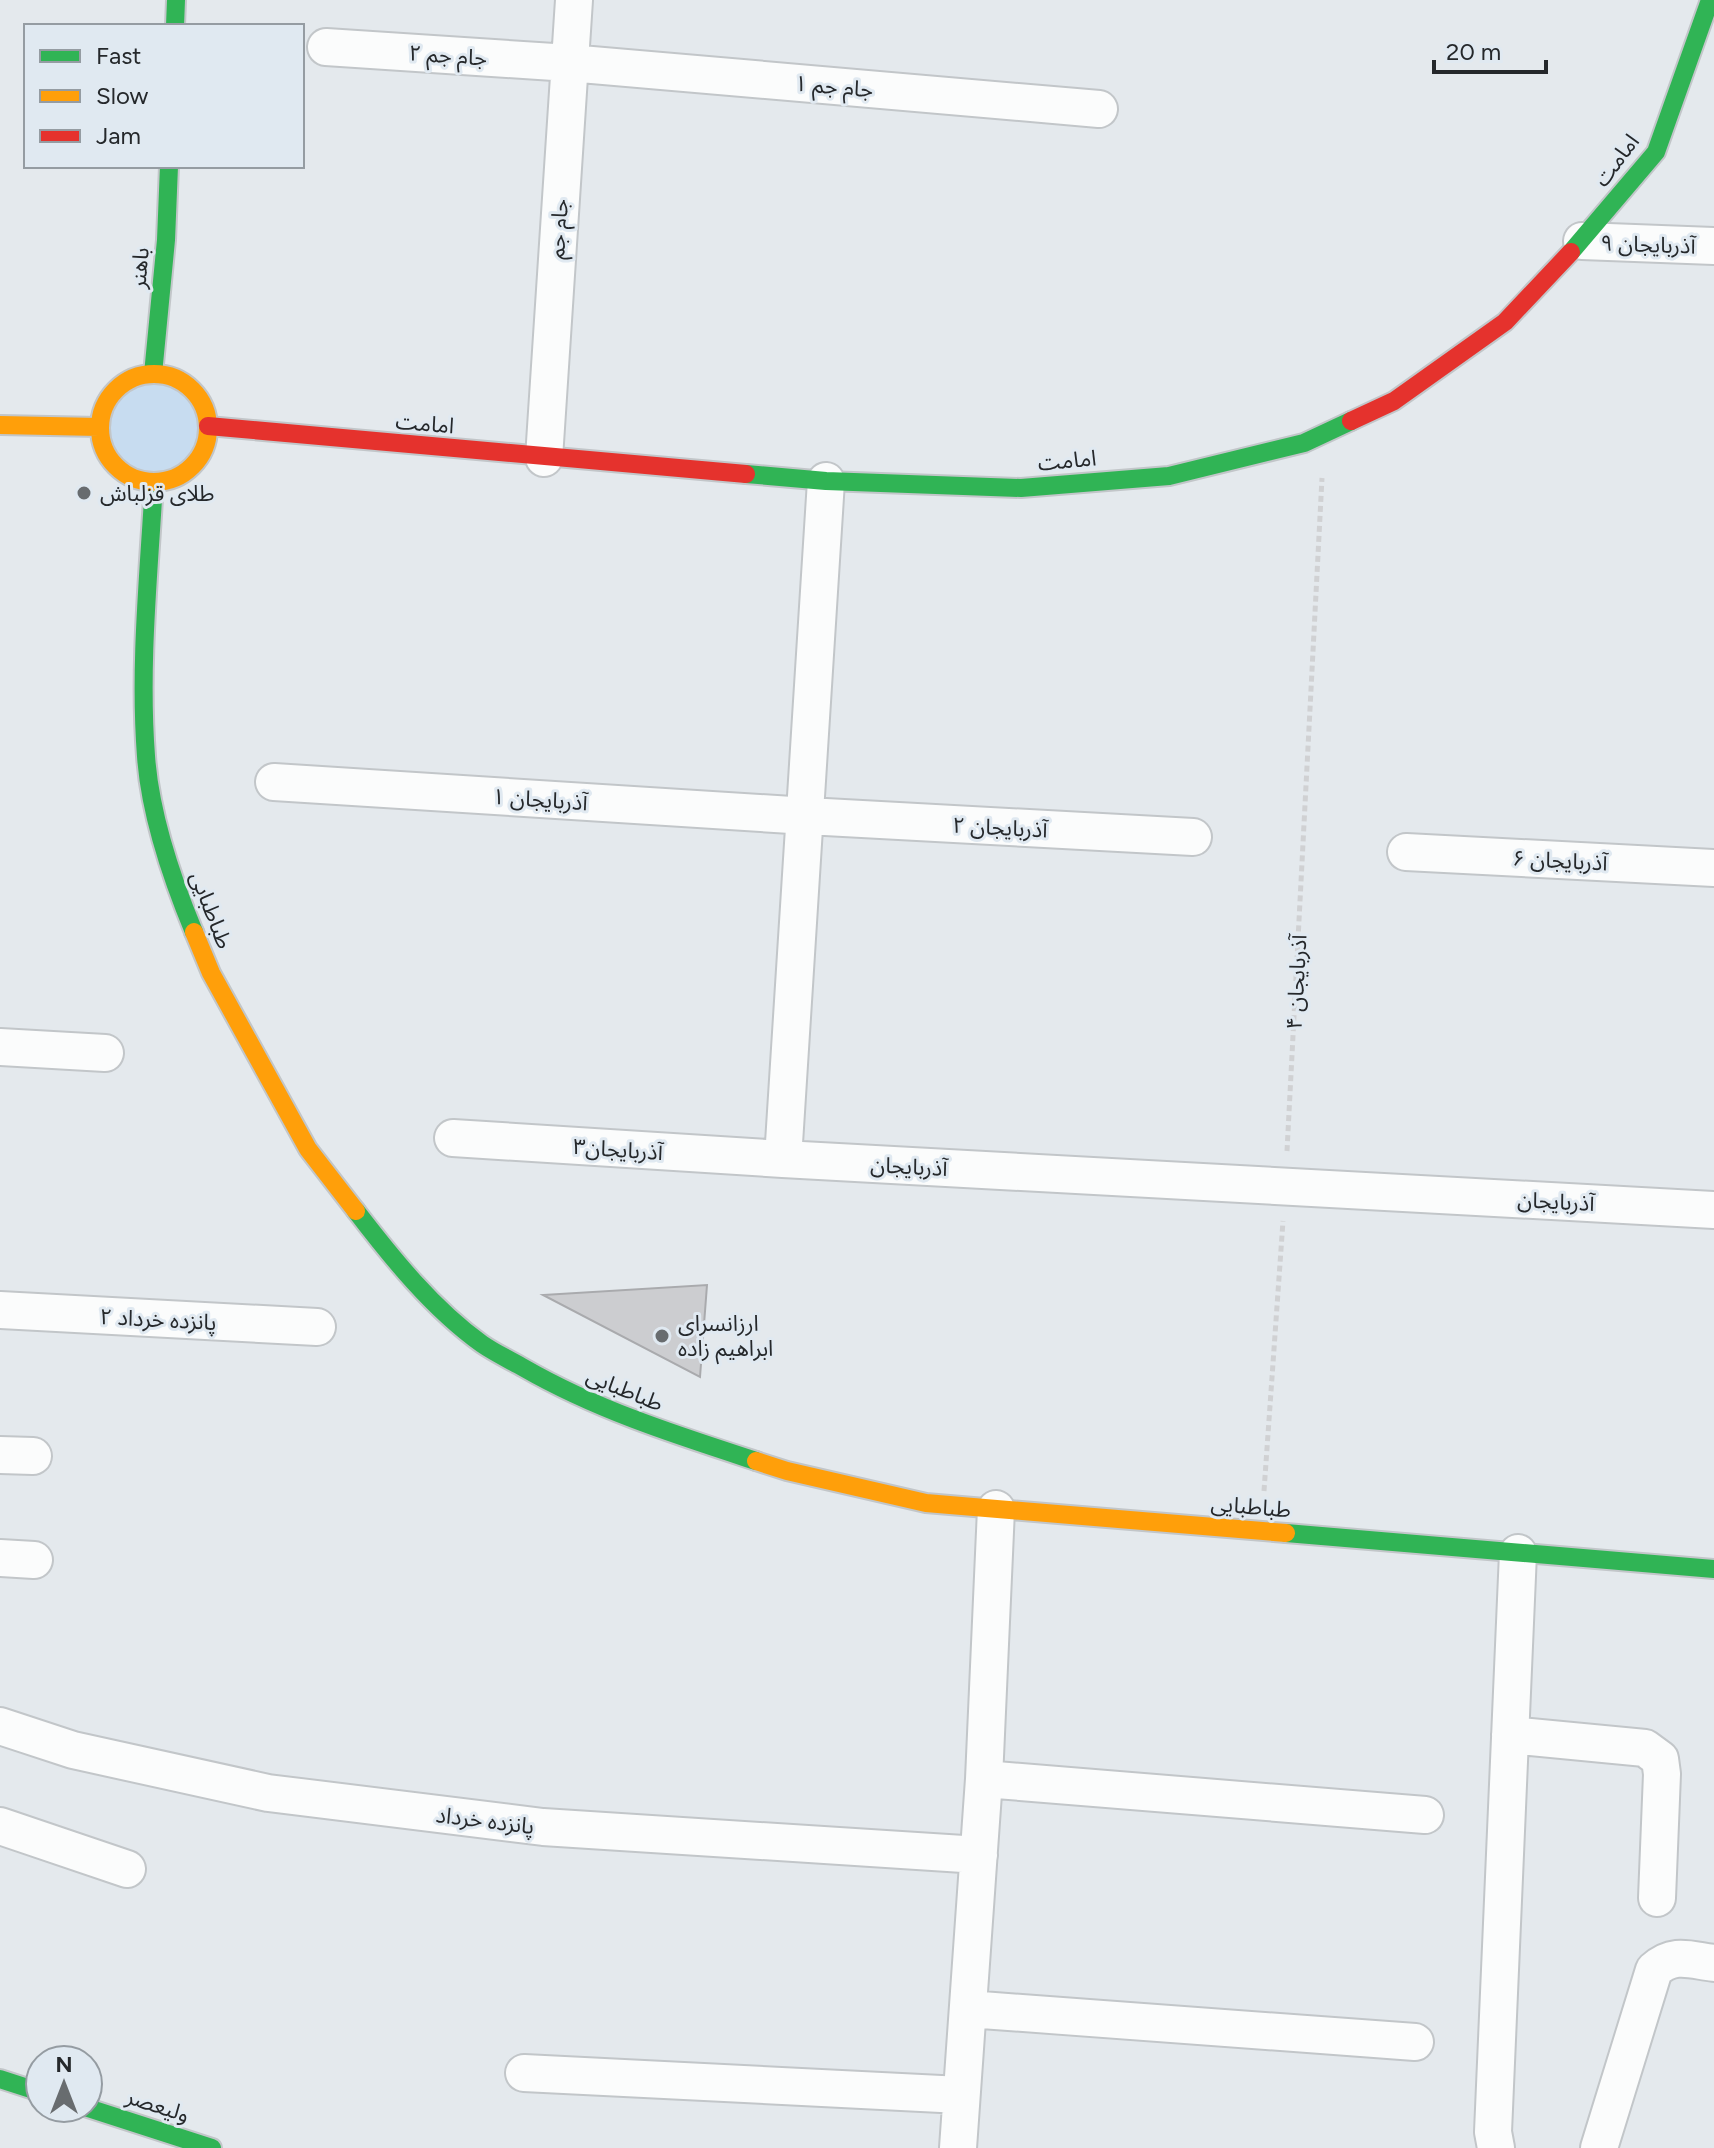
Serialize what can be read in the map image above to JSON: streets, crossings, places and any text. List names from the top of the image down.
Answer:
{
  "streets": {
    "main road": [
      "امامت",
      "باهنر",
      "طباطبایی",
      "ولیعصر"
    ],
    "street": [
      "جام جم ۲",
      "جام جم ۱",
      "جام جم",
      "آذربایجان ۹",
      "آذربایجان ۱",
      "آذربایجان ۲",
      "آذربایجان ۶",
      "آذربایجان۳",
      "آذربایجان",
      "پانزده خرداد ۲",
      "پانزده خرداد"
    ],
    "path": ["آذربایجان ۴"]
  },
  "crossings": [
    ["جام جم ۲", "جام جم ۱"],
    ["جام جم ۲", "جام جم"],
    ["جام جم ۱", "جام جم"],
    ["امامت", "جام جم"],
    ["امامت", "آذربایجان ۹"],
    ["امامت", "باهنر"],
    ["امامت", "طباطبایی"],
    ["امامت", "آذربایجان ۴"],
    ["باهنر", "طباطبایی"],
    ["آذربایجان ۱", "آذربایجان ۲"],
    ["طباطبایی", "آذربایجان ۴"],
    ["آذربایجان ۴", "آذربایجان"],
    ["آذربایجان۳", "آذربایجان"]
  ],
  "places": ["طلای قزلباش", "ارزانسرای ابراهیم زاده"],
  "legend": ["Fast", "Slow", "Jam"],
  "scale_bar": "20 m",
  "north": "top"
}
